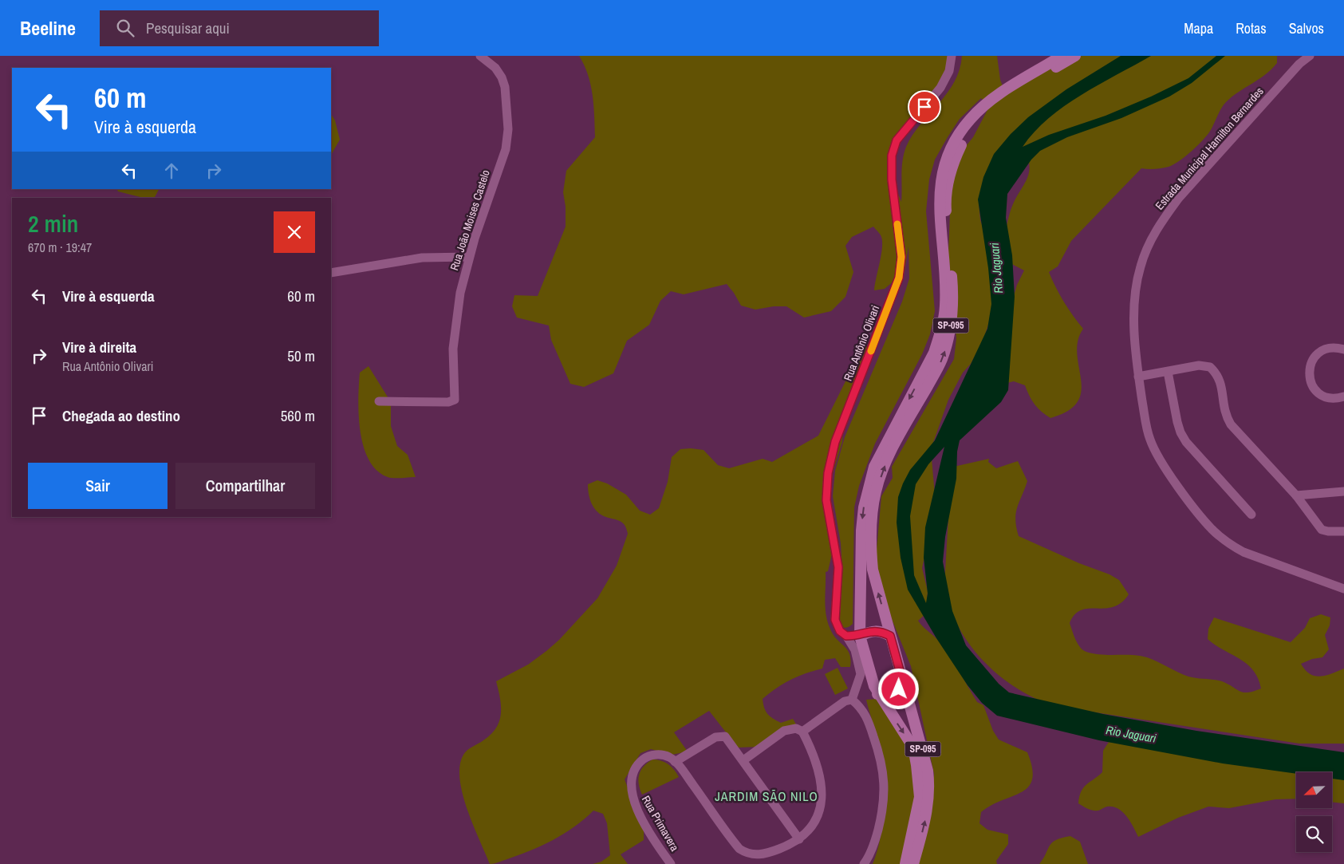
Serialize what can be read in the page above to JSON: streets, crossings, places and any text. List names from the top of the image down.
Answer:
{
  "streets": {
    "main road": ["SP-095"],
    "street": [
      "Estrada Municipal Hamilton Bernardes",
      "Rua João Moises Castelo",
      "Rua Antônio Olivari",
      "Rua Primavera"
    ]
  },
  "districts": ["JARDIM SÃO NILO"],
  "water": ["Rio Jaguari"],
  "north": "bottom left",
  "page": {
    "header": "Beeline",
    "search": "Pesquisar aqui",
    "nav": ["Mapa", "Rotas", "Salvos"],
    "turn": ["60 m", "Vire à esquerda"],
    "heading": ["2 min", "670 m · 19:47"],
    "list": [
      {
        "name": "Vire à esquerda",
        "value": "60 m"
      },
      {
        "name": "Vire à direita",
        "note": "Rua Antônio Olivari",
        "value": "50 m"
      },
      {
        "name": "Chegada ao destino",
        "value": "560 m"
      }
    ],
    "buttons": ["Sair", "Compartilhar"]
  }
}
